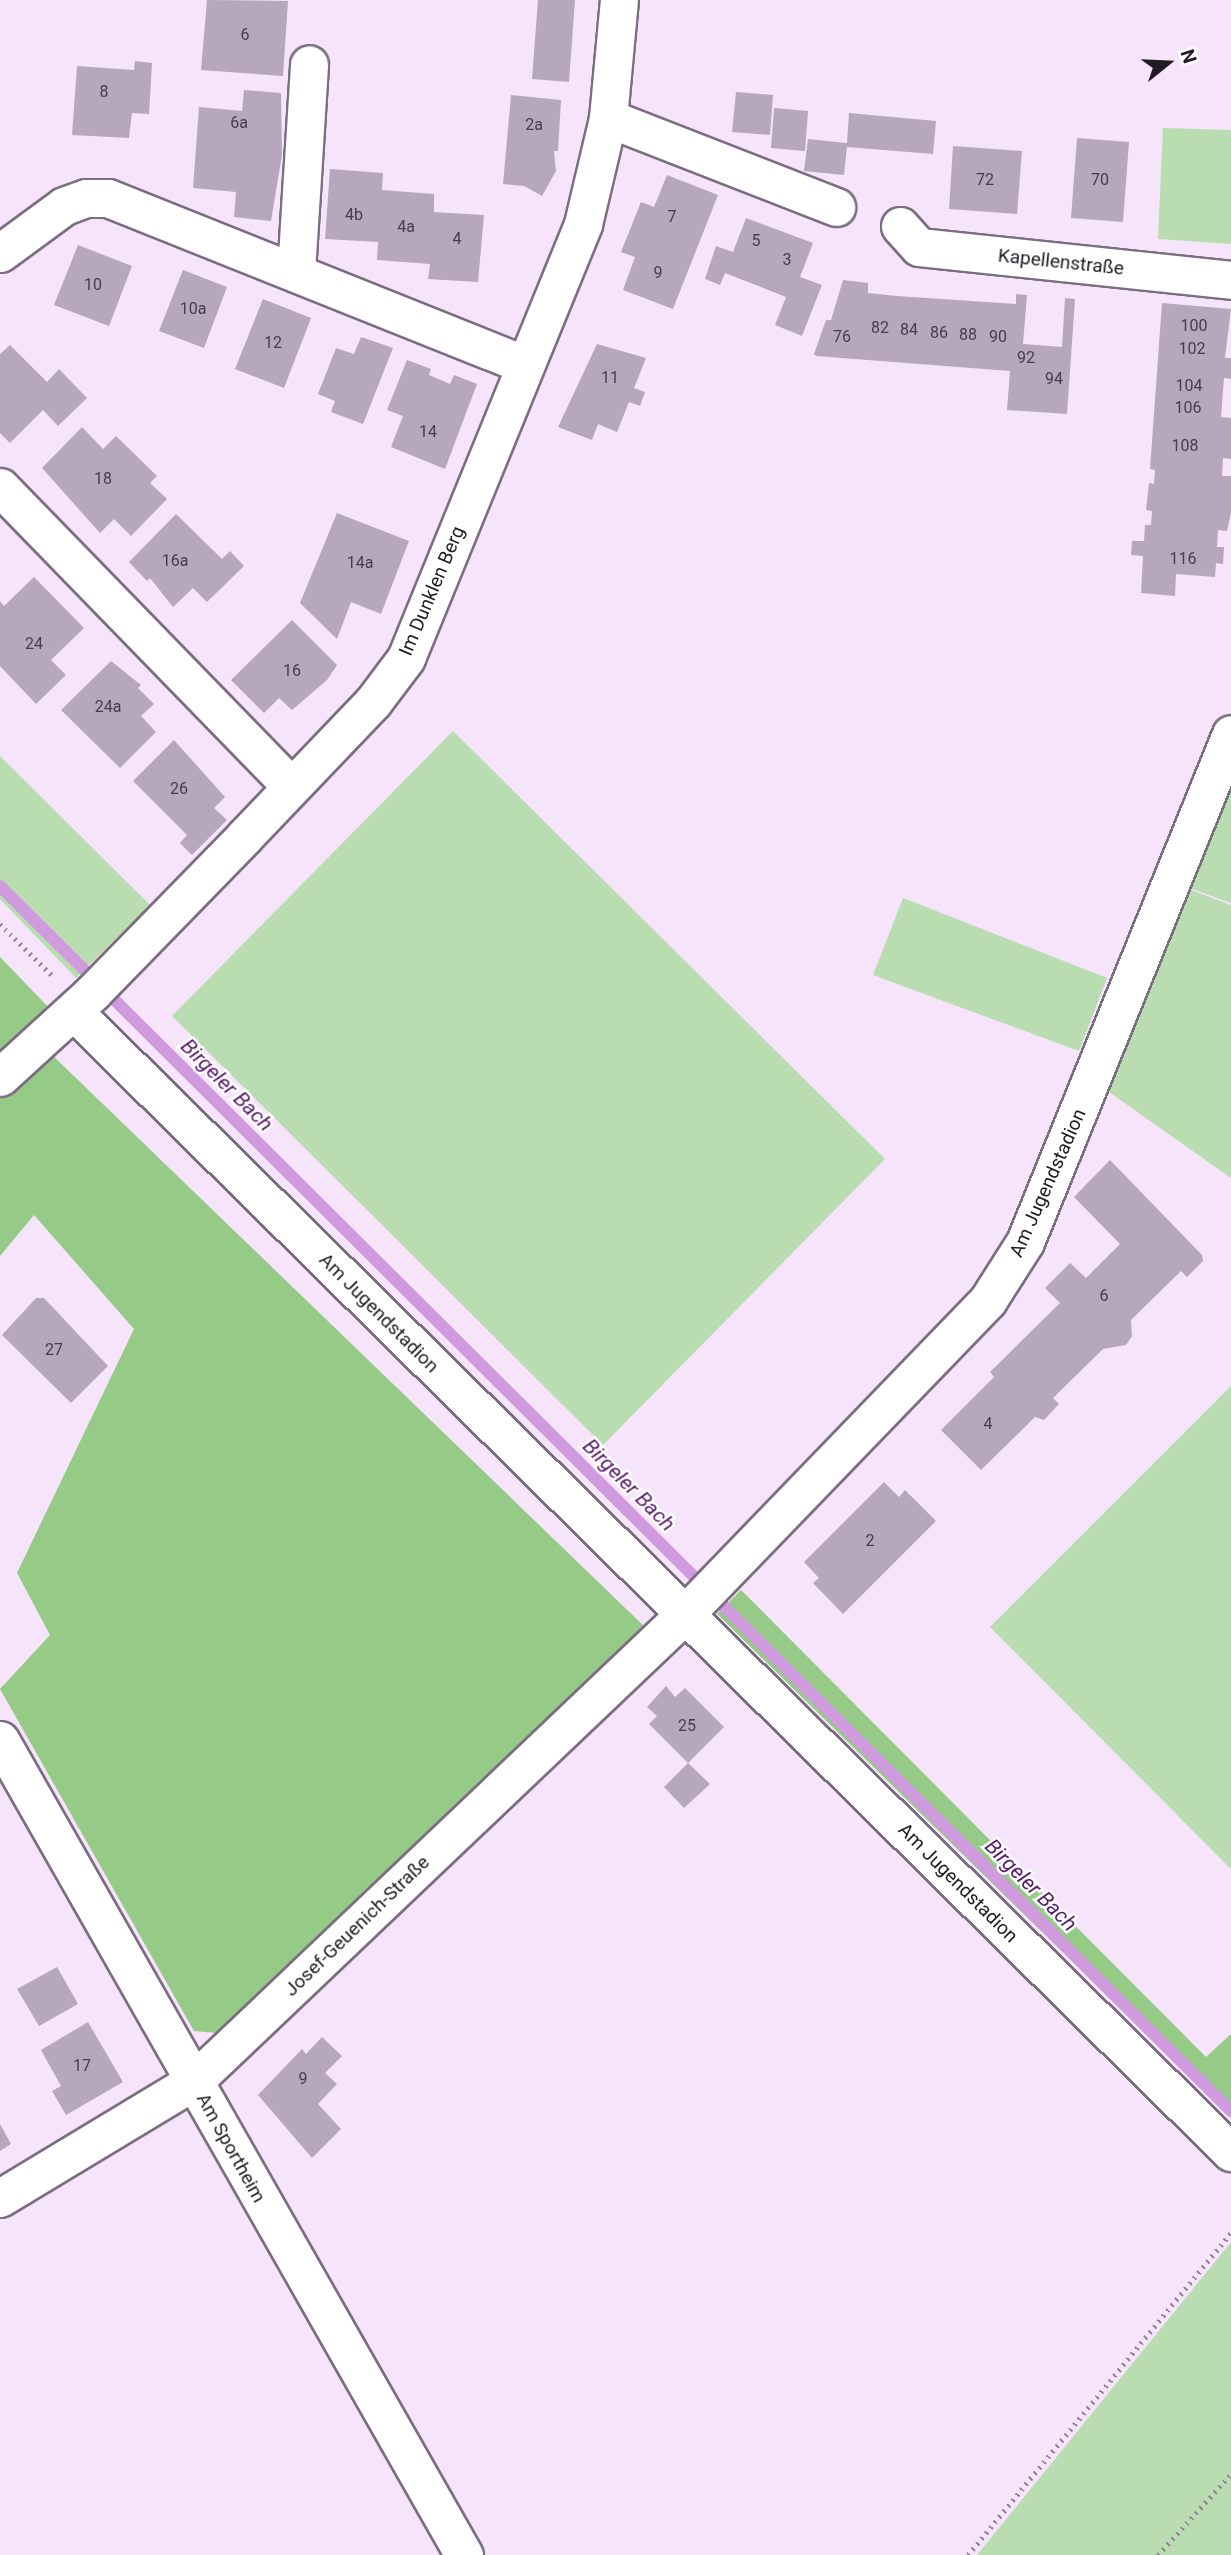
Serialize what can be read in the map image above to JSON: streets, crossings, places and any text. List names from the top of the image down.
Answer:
{
  "streets": {
    "street": [
      "Kapellenstraße",
      "Im Dunklen Berg",
      "Am Jugendstadion",
      "Josef-Geuenich-Straße",
      "Am Sportheim"
    ]
  },
  "crossings": [
    ["Im Dunklen Berg", "Am Jugendstadion"],
    ["Am Jugendstadion", "Josef-Geuenich-Straße"],
    ["Josef-Geuenich-Straße", "Am Sportheim"]
  ],
  "water": ["Birgeler Bach"],
  "house_numbers": [
    "6",
    "8",
    "6a",
    "2a",
    "72",
    "70",
    "4b",
    "7",
    "4a",
    "4",
    "5",
    "3",
    "9",
    "10",
    "10a",
    "100",
    "82",
    "84",
    "86",
    "88",
    "76",
    "90",
    "12",
    "102",
    "92",
    "11",
    "94",
    "104",
    "106",
    "14",
    "108",
    "18",
    "116",
    "16a",
    "14a",
    "24",
    "16",
    "24a",
    "26",
    "6",
    "27",
    "4",
    "2",
    "25",
    "17",
    "9"
  ],
  "north": "right"
}
